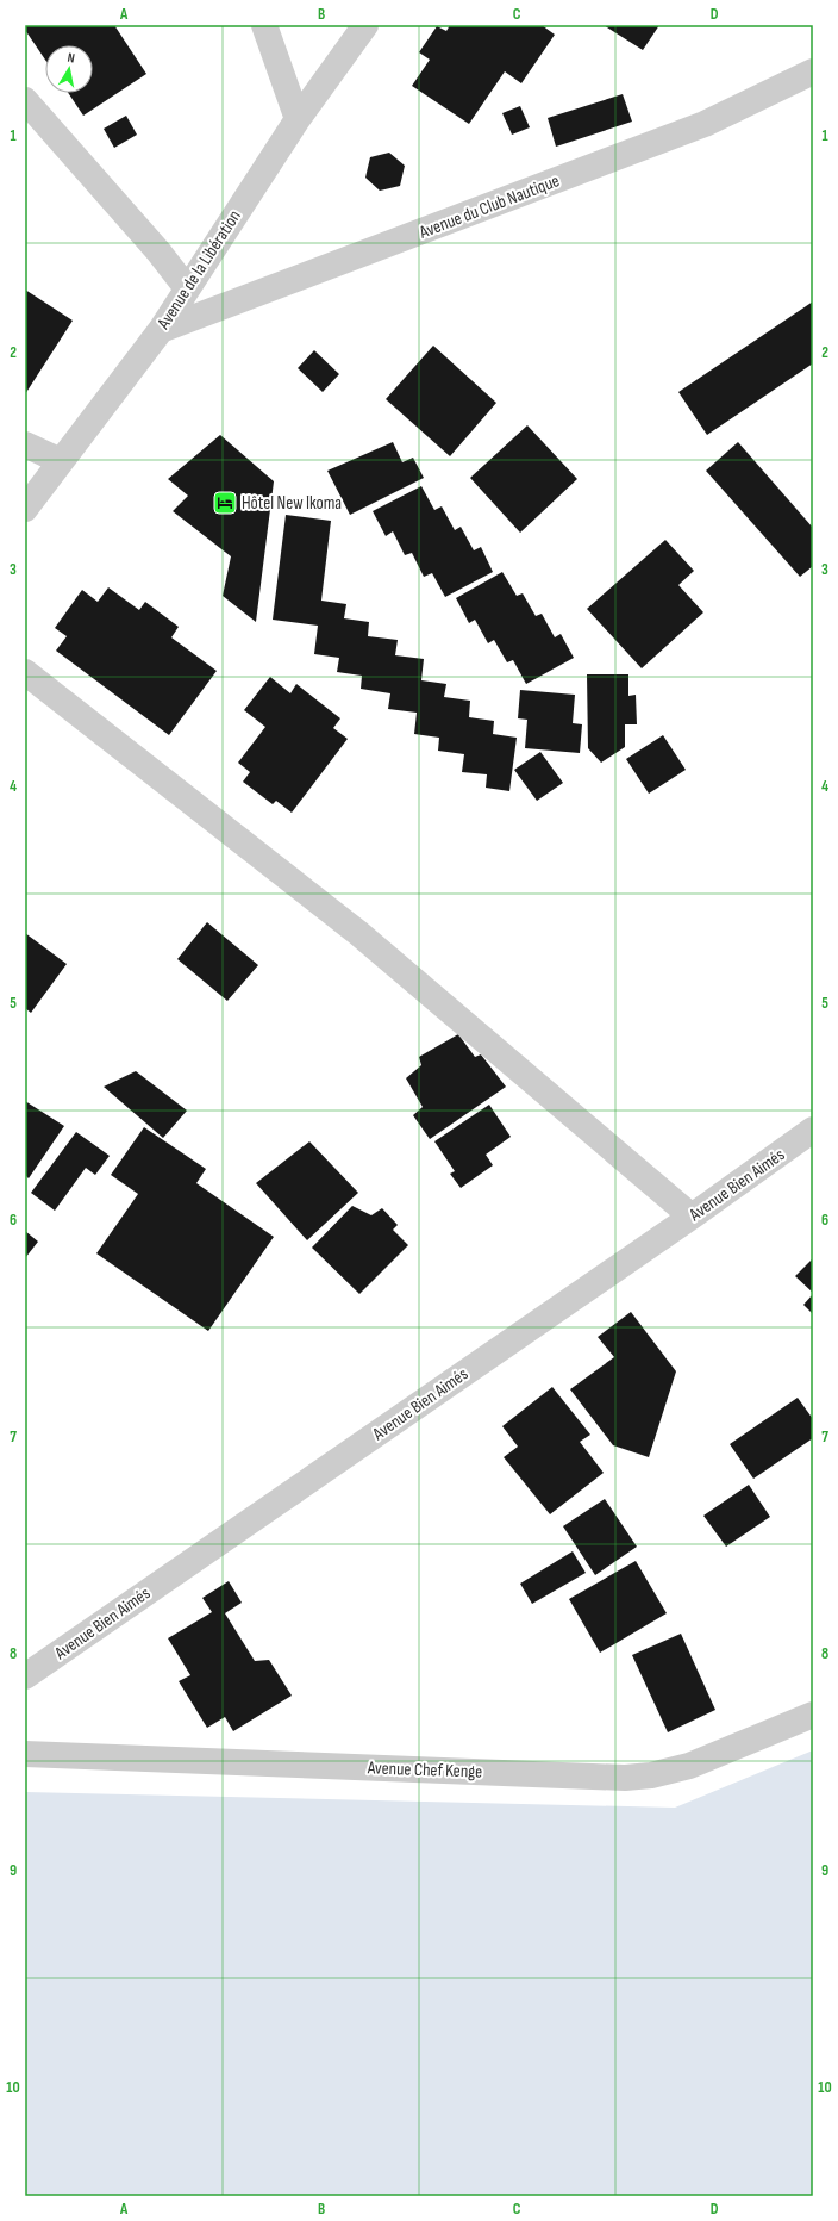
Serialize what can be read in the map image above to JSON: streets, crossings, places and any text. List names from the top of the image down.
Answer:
{
  "streets": {
    "street": [
      "Avenue du Club Nautique",
      "Avenue de la Libération",
      "Avenue Bien Aimés",
      "Avenue Chef Kenge"
    ]
  },
  "crossings": [
    ["Avenue du Club Nautique", "Avenue de la Libération"]
  ],
  "places": {
    "hotel": ["Hôtel New Ikoma"]
  },
  "north": "top",
  "grid": {
    "columns": [
      "A",
      "B",
      "C",
      "D"
    ],
    "rows": [
      "1",
      "2",
      "3",
      "4",
      "5",
      "6",
      "7",
      "8",
      "9",
      "10"
    ]
  }
}
